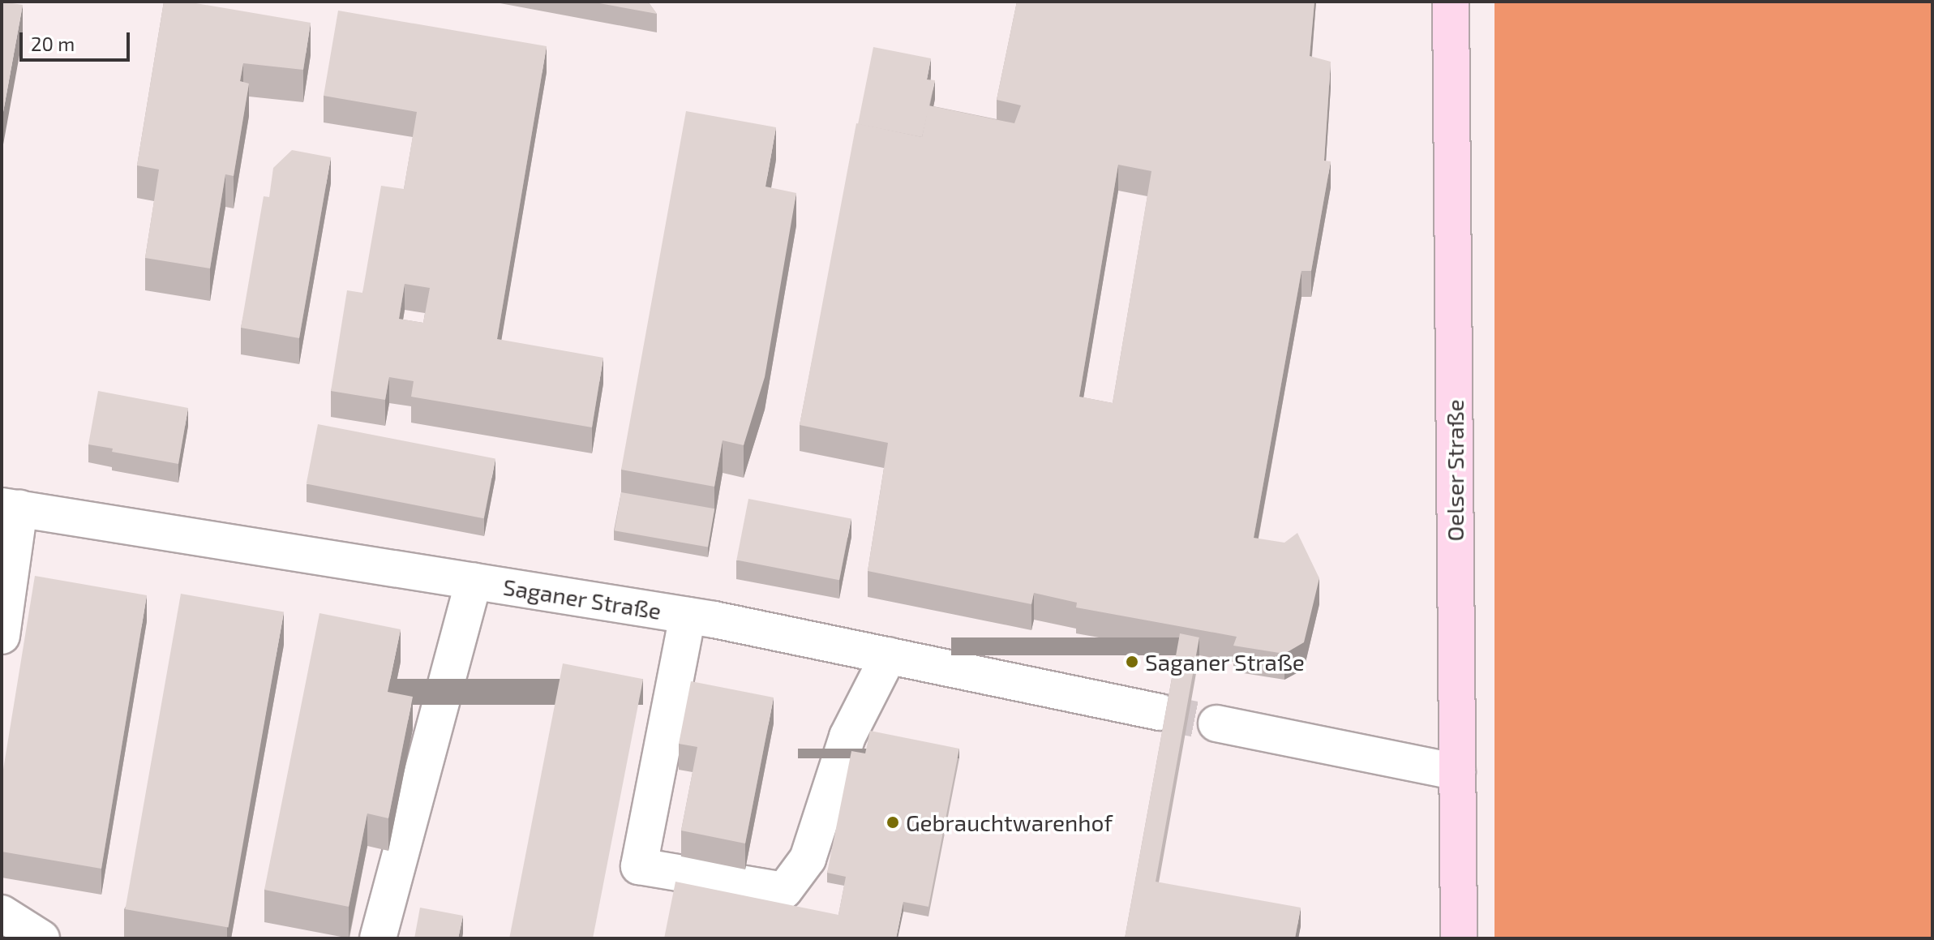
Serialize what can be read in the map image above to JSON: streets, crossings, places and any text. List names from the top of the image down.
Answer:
{
  "streets": {
    "main road": ["Oelser Straße"],
    "street": ["Saganer Straße"]
  },
  "places": ["Saganer Straße", "Gebrauchtwarenhof"],
  "scale_bar": "20 m"
}
